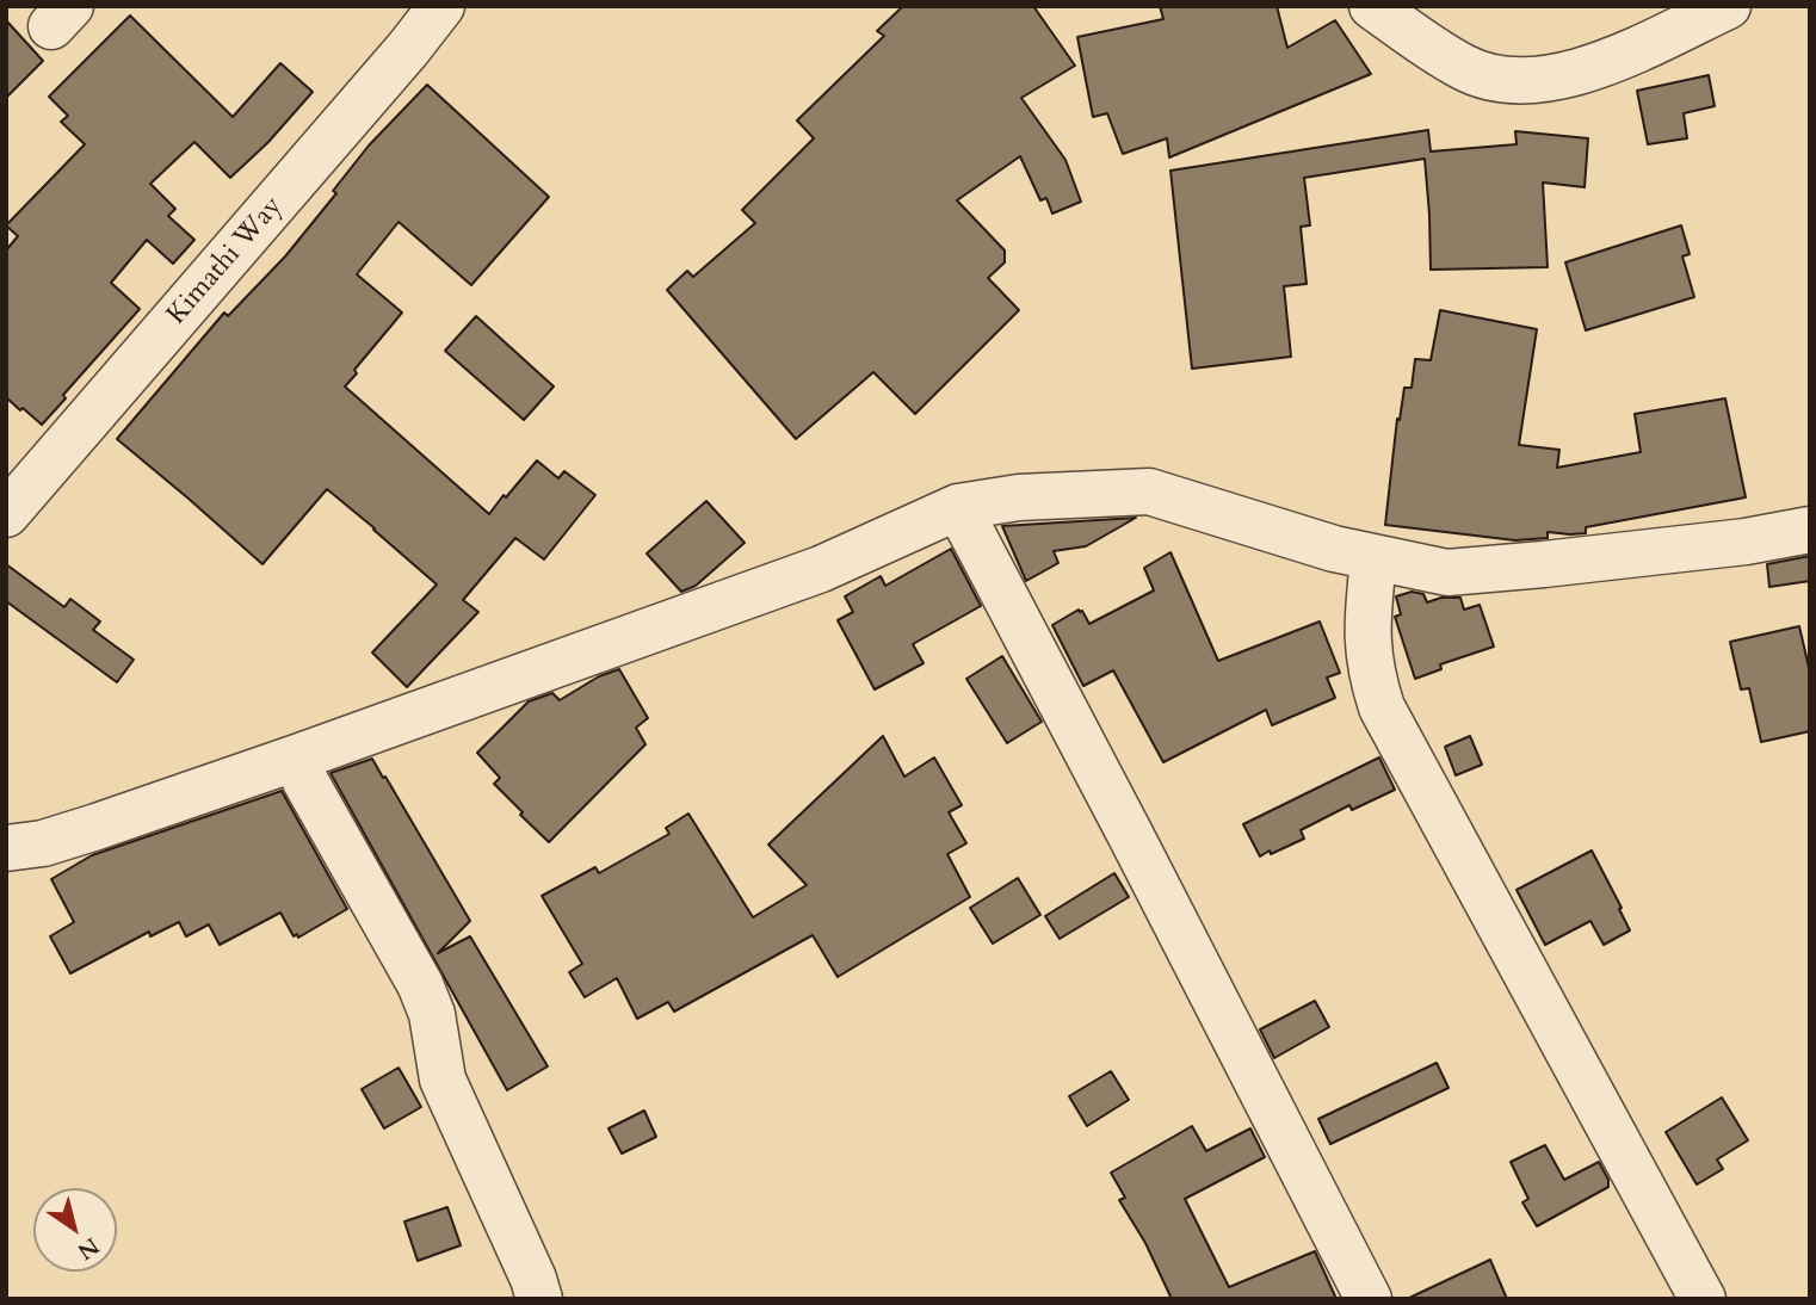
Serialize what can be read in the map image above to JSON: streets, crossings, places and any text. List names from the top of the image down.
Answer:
{
  "streets": {
    "street": ["Kimathi Way"]
  },
  "north": "bottom right"
}
